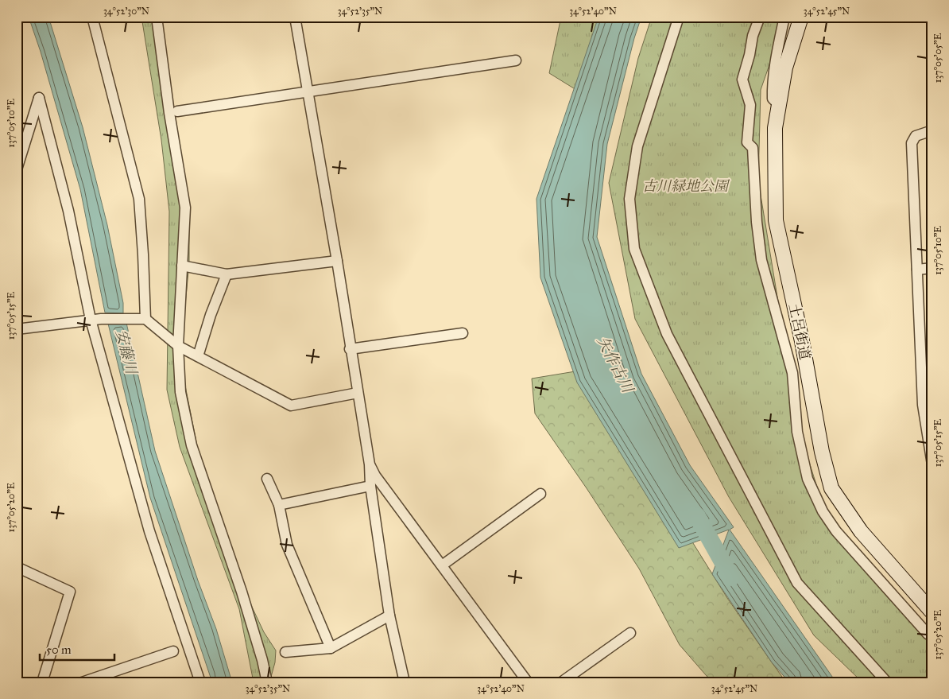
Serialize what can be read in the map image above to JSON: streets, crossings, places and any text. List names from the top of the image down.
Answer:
{
  "streets": {
    "street": ["土呂街道"]
  },
  "water": ["安藤川", "矢作古川"],
  "parks": ["古川緑地公園"],
  "scale_bar": "50 m",
  "coordinates": [
    "34°52'30\"N",
    "34°52'35\"N",
    "34°52'40\"N",
    "34°52'45\"N",
    "137°05'05\"E",
    "137°05'10\"E",
    "137°05'15\"E",
    "137°05'20\"E"
  ]
}
